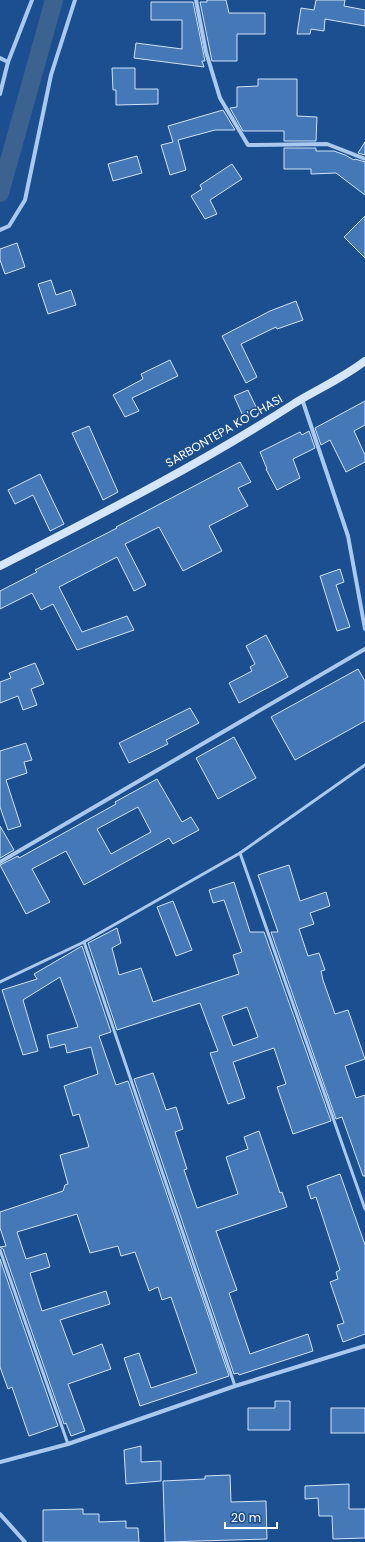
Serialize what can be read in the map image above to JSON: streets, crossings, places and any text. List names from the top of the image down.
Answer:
{
  "streets": {
    "street": ["SARBONTEPA KO'CHASI"]
  },
  "scale_bar": "20 m"
}
